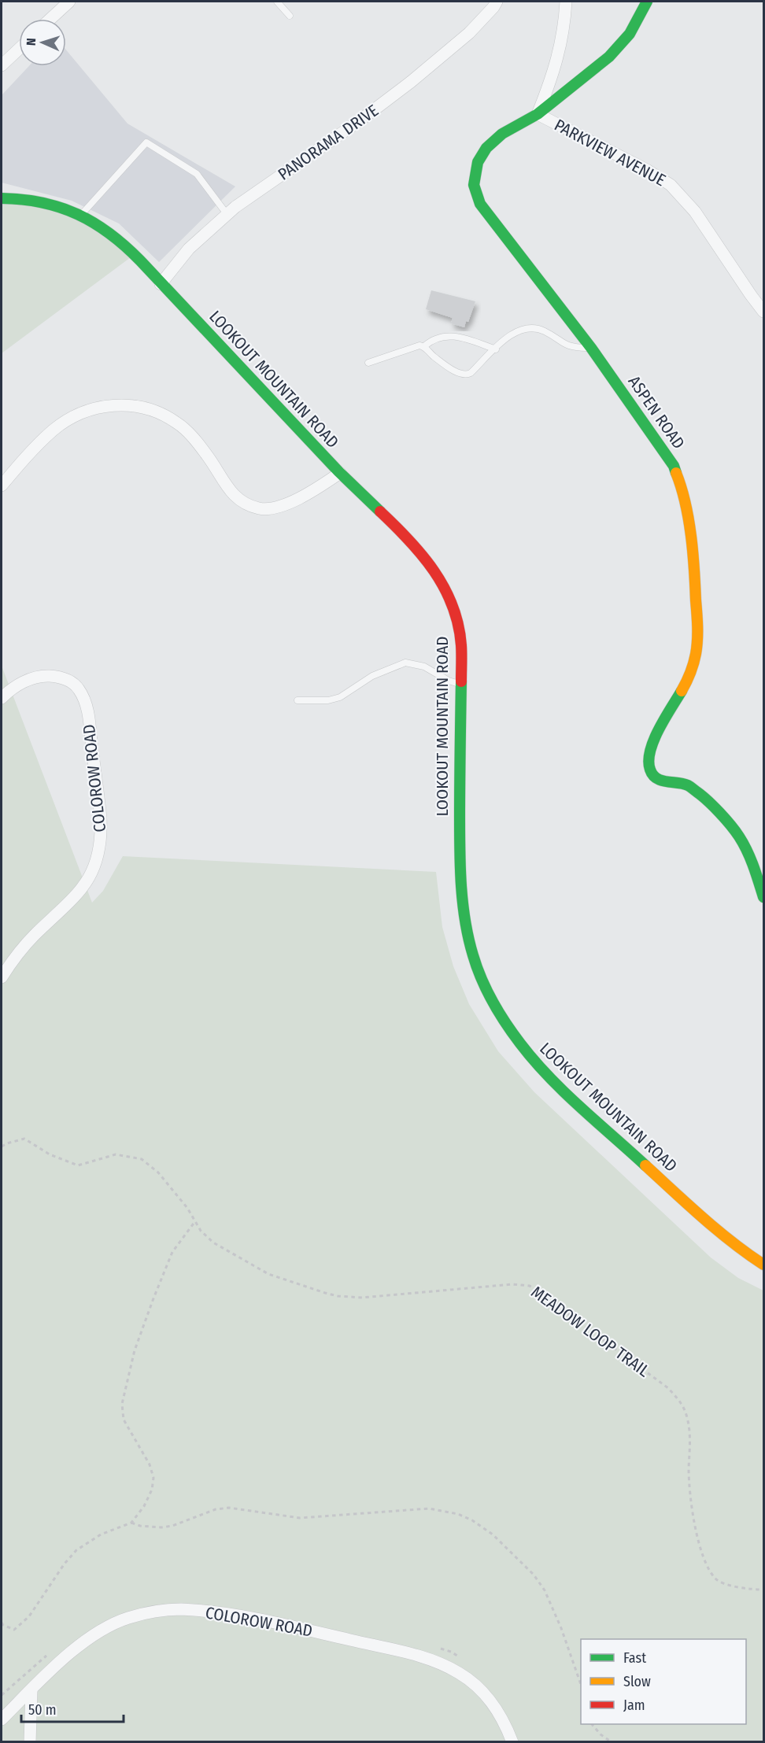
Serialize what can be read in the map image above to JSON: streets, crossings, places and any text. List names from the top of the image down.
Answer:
{
  "streets": {
    "street": [
      "PANORAMA DRIVE",
      "PARKVIEW AVENUE",
      "LOOKOUT MOUNTAIN ROAD",
      "ASPEN ROAD",
      "COLOROW ROAD"
    ],
    "path": ["MEADOW LOOP TRAIL"]
  },
  "crossings": [
    ["PANORAMA DRIVE", "LOOKOUT MOUNTAIN ROAD"],
    ["PARKVIEW AVENUE", "ASPEN ROAD"]
  ],
  "legend": ["Fast", "Slow", "Jam"],
  "scale_bar": "50 m",
  "north": "left"
}
